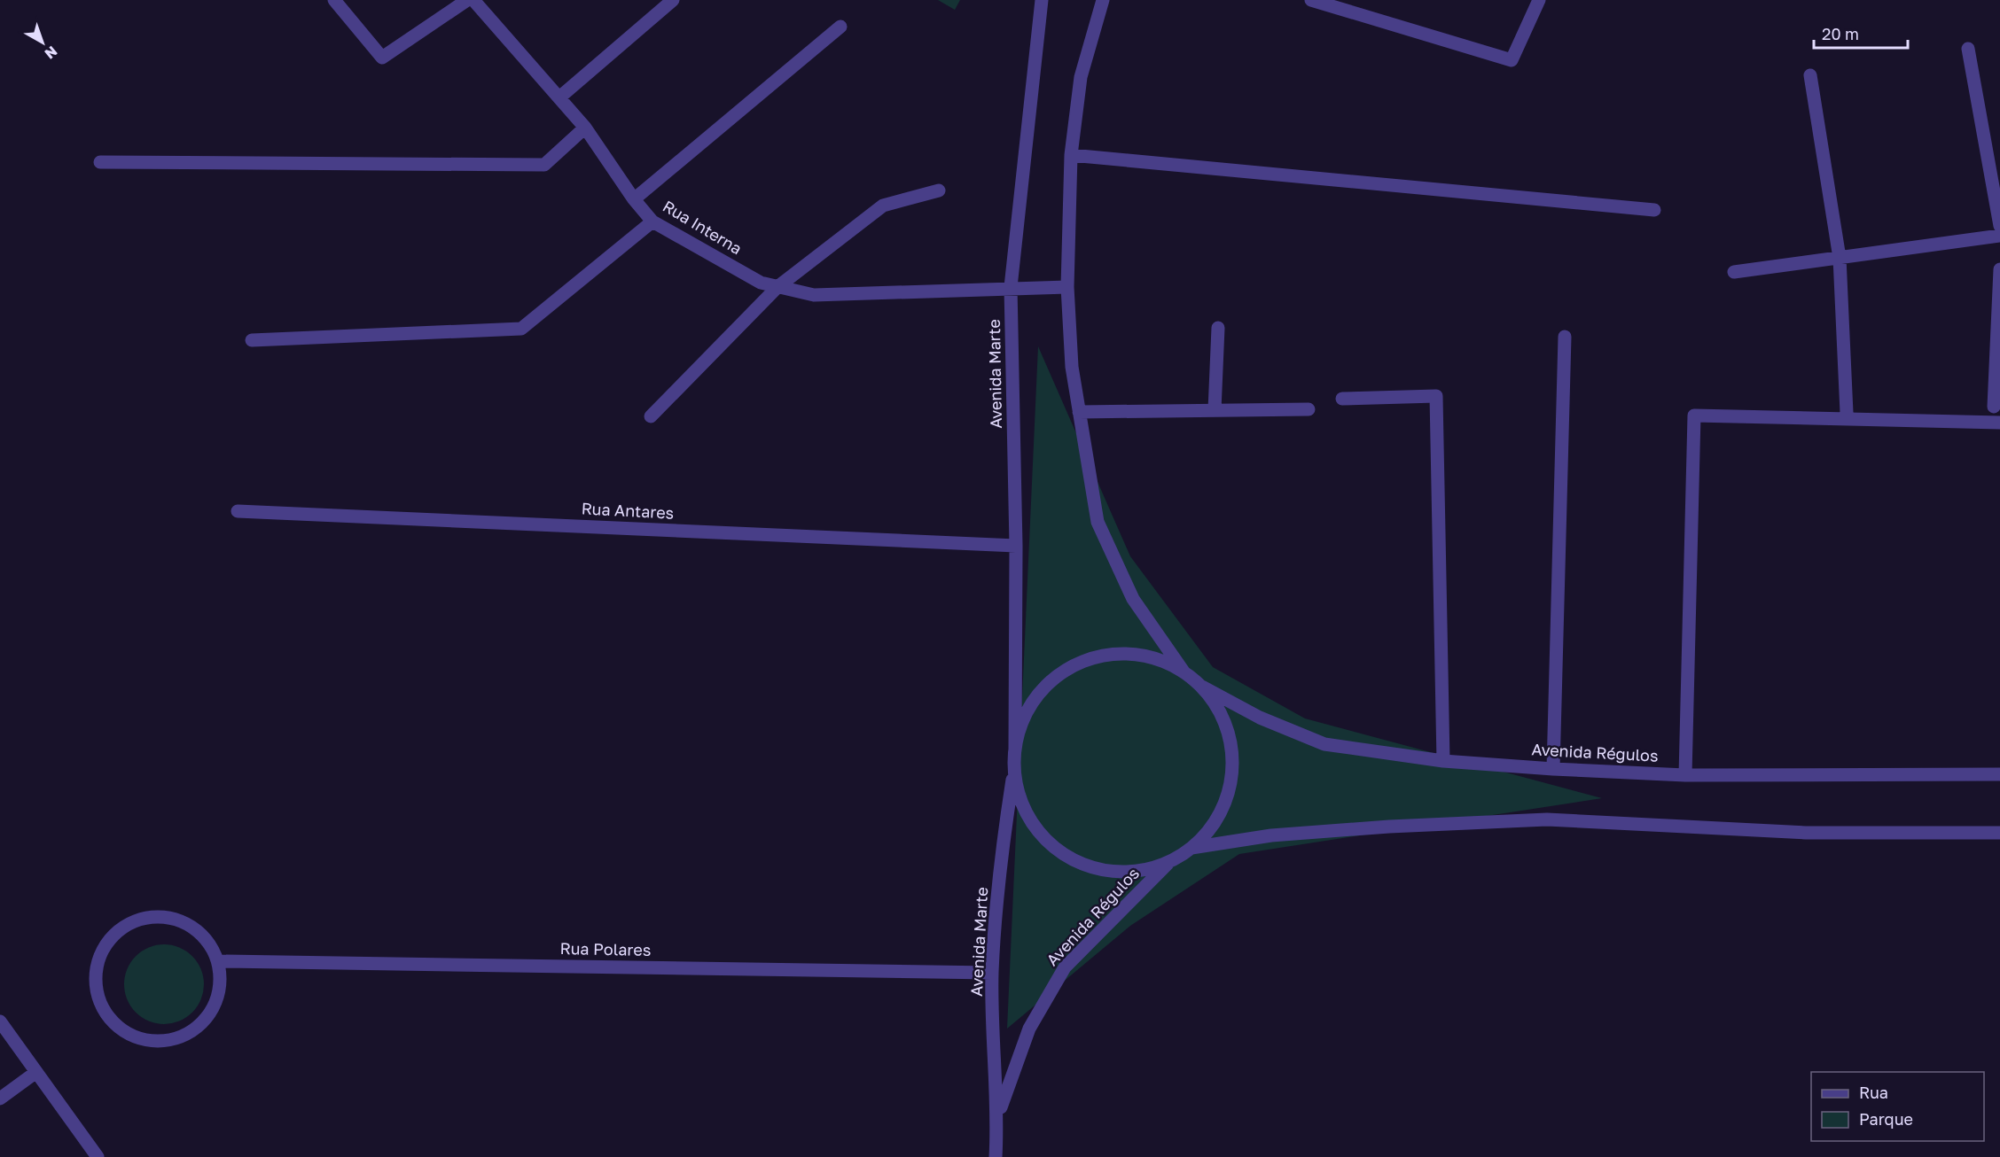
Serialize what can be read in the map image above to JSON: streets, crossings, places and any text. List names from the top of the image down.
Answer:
{
  "streets": {
    "street": [
      "Rua Interna",
      "Avenida Marte",
      "Rua Antares",
      "Avenida Régulos",
      "Rua Polares"
    ]
  },
  "crossings": [
    ["Rua Interna", "Avenida Marte"],
    ["Avenida Marte", "Rua Antares"],
    ["Avenida Marte", "Avenida Régulos"],
    ["Avenida Marte", "Rua Polares"]
  ],
  "legend": ["Rua", "Parque"],
  "scale_bar": "20 m",
  "north": "bottom right"
}
